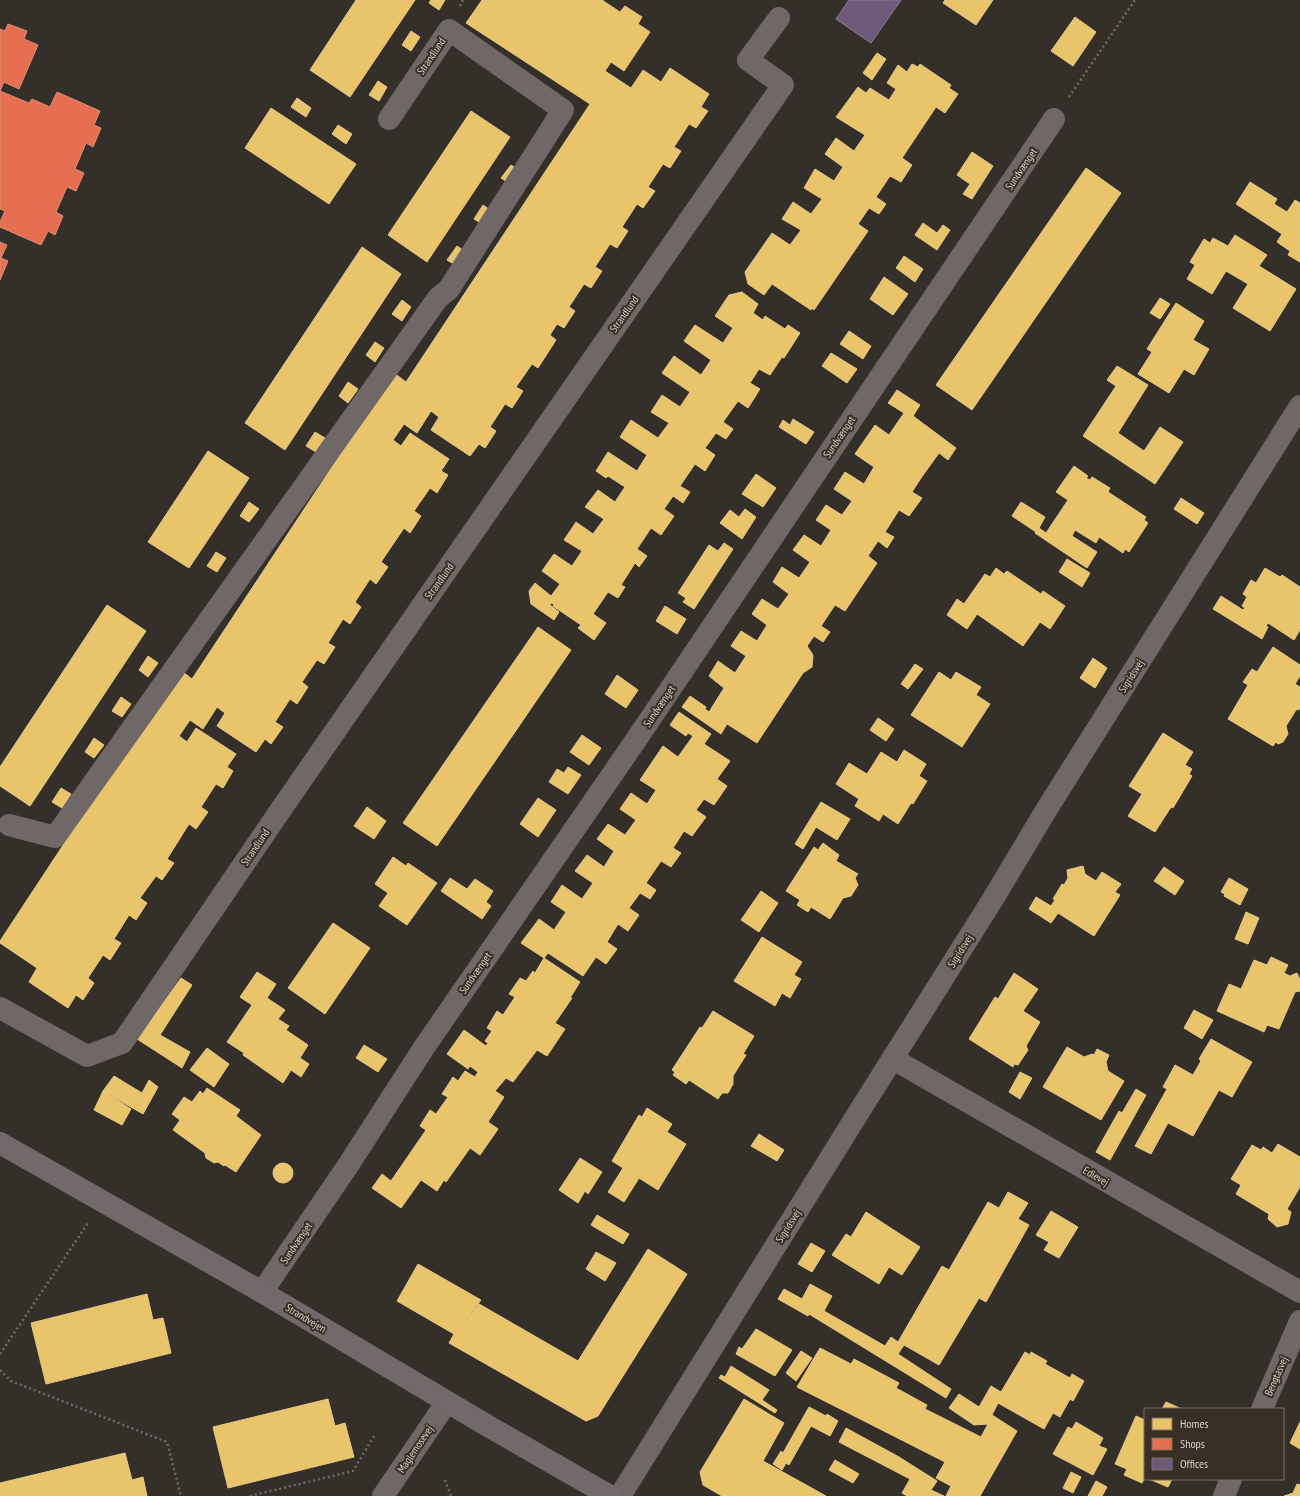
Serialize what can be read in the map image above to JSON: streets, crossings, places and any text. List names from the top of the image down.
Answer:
{
  "streets": {
    "main road": ["Strandvejen"],
    "street": [
      "Strandlund",
      "Sundvænget",
      "Sigridsvej",
      "Edlevej",
      "Bengtasvej",
      "Maglemosevej"
    ]
  },
  "crossings": [
    ["Sundvænget", "Strandvejen"],
    ["Sigridsvej", "Edlevej"],
    ["Strandvejen", "Maglemosevej"]
  ],
  "legend": ["Homes", "Shops", "Offices"]
}
